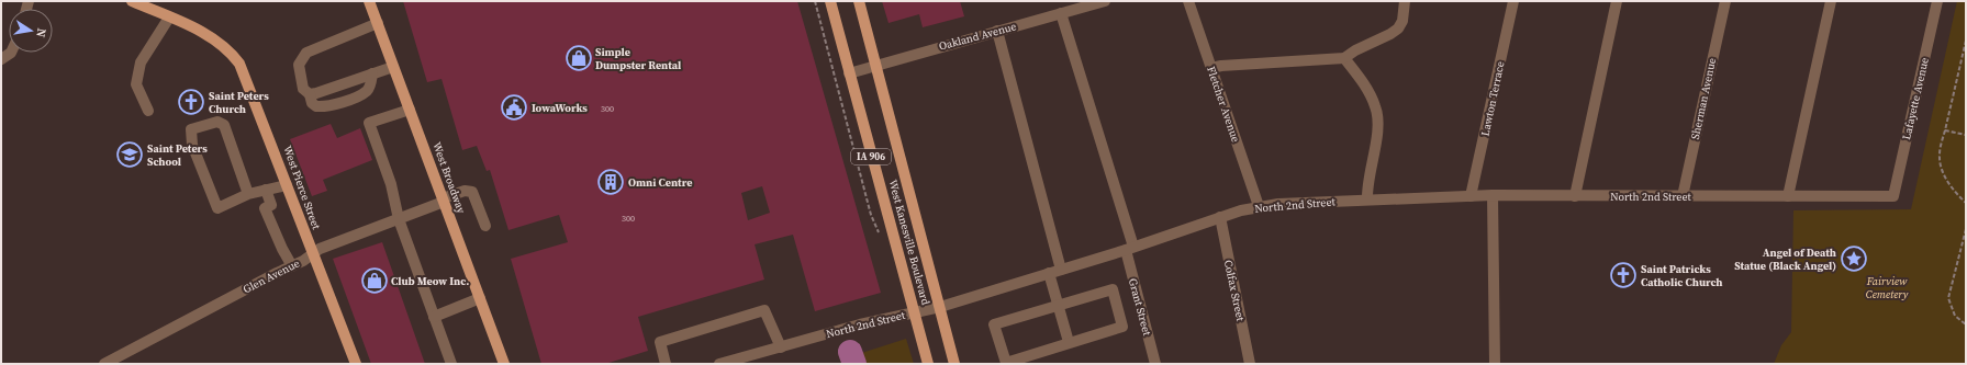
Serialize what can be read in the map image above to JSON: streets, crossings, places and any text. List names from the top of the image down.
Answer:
{
  "streets": {
    "main road": [
      "IA 906",
      "West Broadway",
      "West Pierce Street",
      "West Kanesville Boulevard"
    ],
    "street": [
      "Oakland Avenue",
      "Lawton Terrace",
      "Sherman Avenue",
      "Lafayette Avenue",
      "Fletcher Avenue",
      "North 2nd Street",
      "Glen Avenue",
      "Colfax Street",
      "Grant Street"
    ]
  },
  "crossings": [
    ["Oakland Avenue", "West Kanesville Boulevard"],
    ["Oakland Avenue", "Grant Street"],
    ["Lawton Terrace", "North 2nd Street"],
    ["Sherman Avenue", "North 2nd Street"],
    ["Lafayette Avenue", "North 2nd Street"],
    ["Fletcher Avenue", "North 2nd Street"],
    ["West Broadway", "Glen Avenue"],
    ["West Pierce Street", "Glen Avenue"],
    ["North 2nd Street", "West Kanesville Boulevard"],
    ["North 2nd Street", "Colfax Street"],
    ["North 2nd Street", "Grant Street"]
  ],
  "parks": ["Fairview Cemetery"],
  "places": {
    "shop": ["Simple Dumpster Rental", "Club Meow Inc."],
    "church": ["Saint Peters Church", "Saint Patricks Catholic Church"],
    "public building": ["IowaWorks"],
    "school or university": ["Saint Peters School"],
    "building": ["Omni Centre"],
    "place": ["Angel of Death Statue (Black Angel)"]
  },
  "house_numbers": ["300", "300"],
  "north": "right"
}
